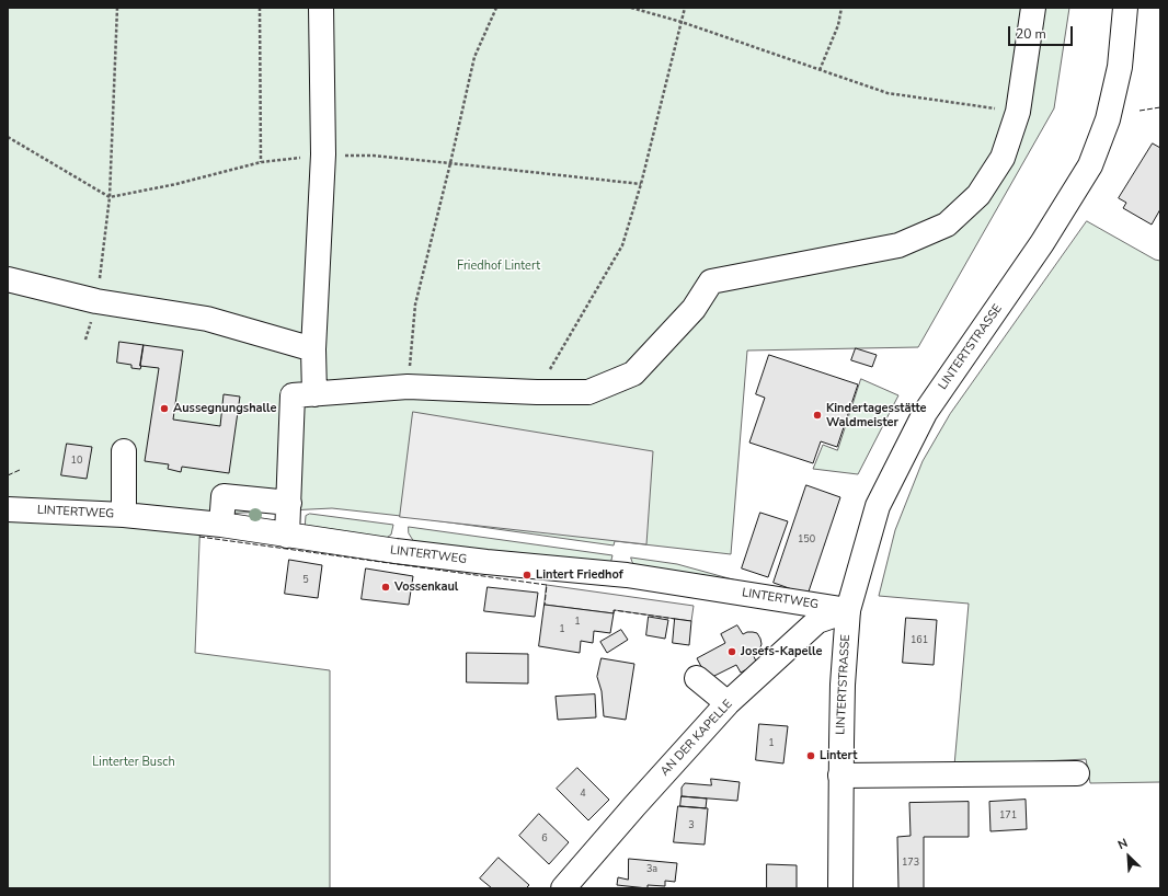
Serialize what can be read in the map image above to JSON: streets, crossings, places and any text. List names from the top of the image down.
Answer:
{
  "streets": {
    "main road": ["LINTERTSTRASSE", "LINTERTWEG", "AN DER KAPELLE"]
  },
  "crossings": [
    ["LINTERTSTRASSE", "LINTERTWEG"],
    ["LINTERTSTRASSE", "AN DER KAPELLE"],
    ["LINTERTWEG", "AN DER KAPELLE"]
  ],
  "parks": ["Friedhof Lintert", "Linterter Busch"],
  "places": [
    "Aussegnungshalle",
    "Kindertagesstätte Waldmeister",
    "Lintert Friedhof",
    "Vossenkaul",
    "Josefs-Kapelle",
    "Lintert"
  ],
  "house_numbers": [
    "10",
    "150",
    "5",
    "1",
    "1",
    "161",
    "1",
    "4",
    "171",
    "3",
    "6",
    "173",
    "3a"
  ],
  "scale_bar": "20 m",
  "north": "top left"
}
